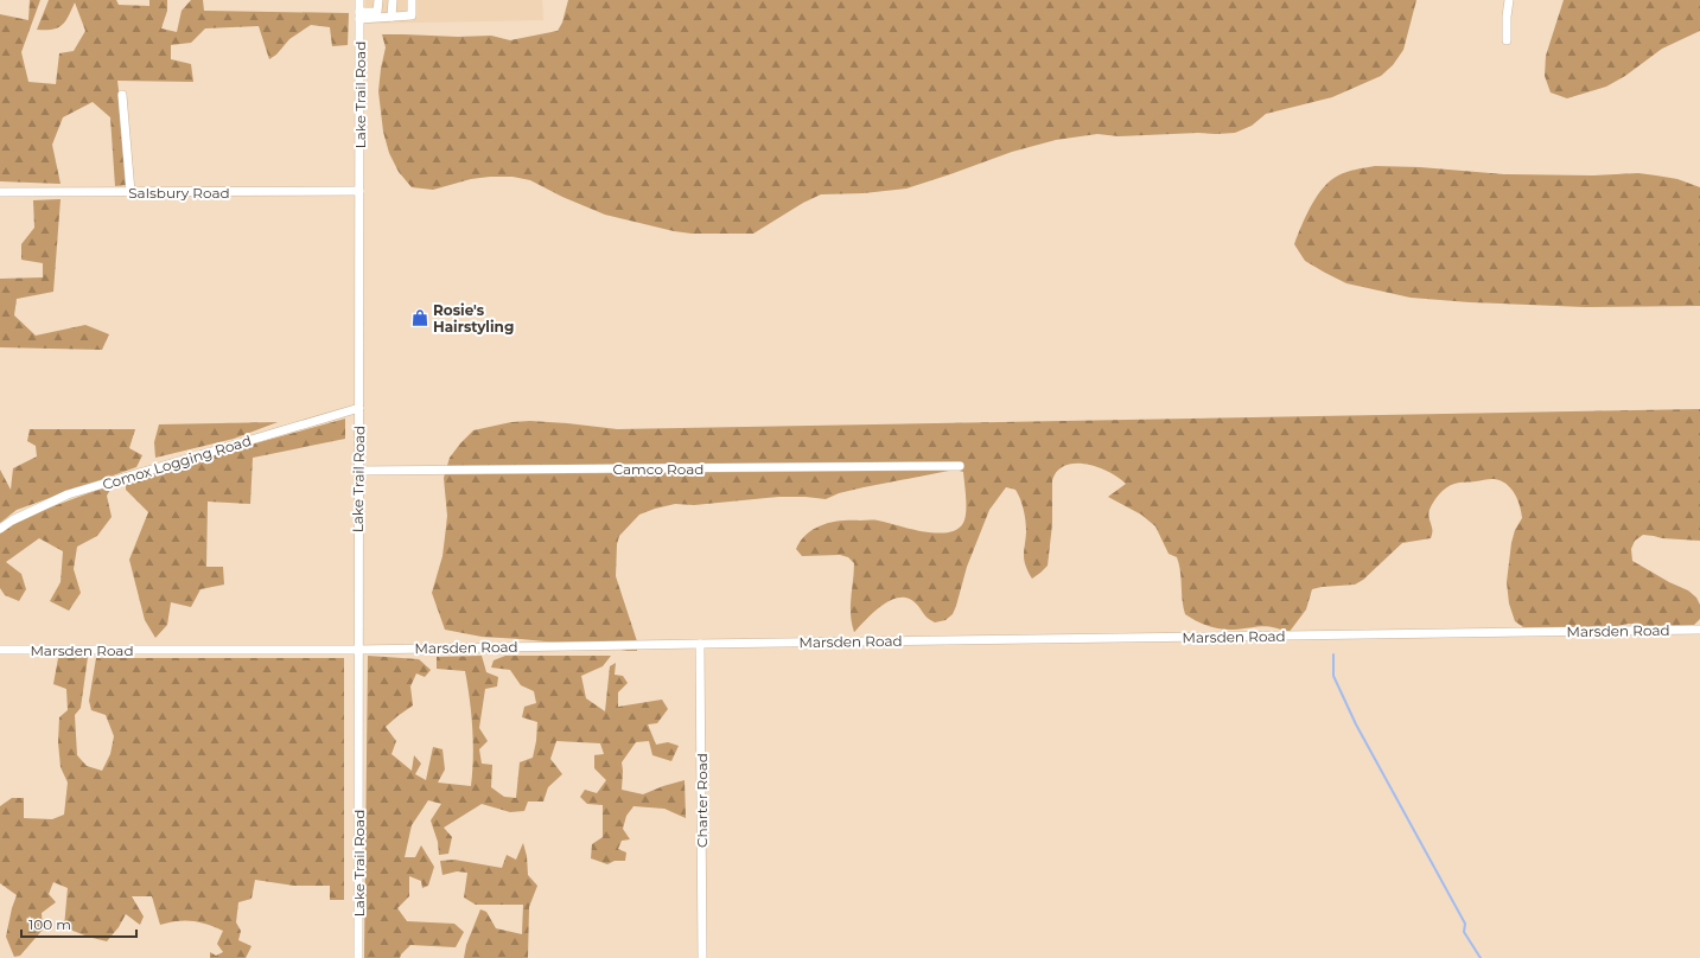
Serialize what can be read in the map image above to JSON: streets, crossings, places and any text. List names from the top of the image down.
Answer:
{
  "streets": {
    "street": [
      "Lake Trail Road",
      "Salsbury Road",
      "Comox Logging Road",
      "Camco Road",
      "Marsden Road",
      "Charter Road"
    ]
  },
  "crossings": [
    ["Lake Trail Road", "Salsbury Road"],
    ["Lake Trail Road", "Comox Logging Road"],
    ["Lake Trail Road", "Camco Road"],
    ["Lake Trail Road", "Marsden Road"],
    ["Marsden Road", "Charter Road"]
  ],
  "places": {
    "shop": ["Rosie's Hairstyling"]
  },
  "scale_bar": "100 m"
}
